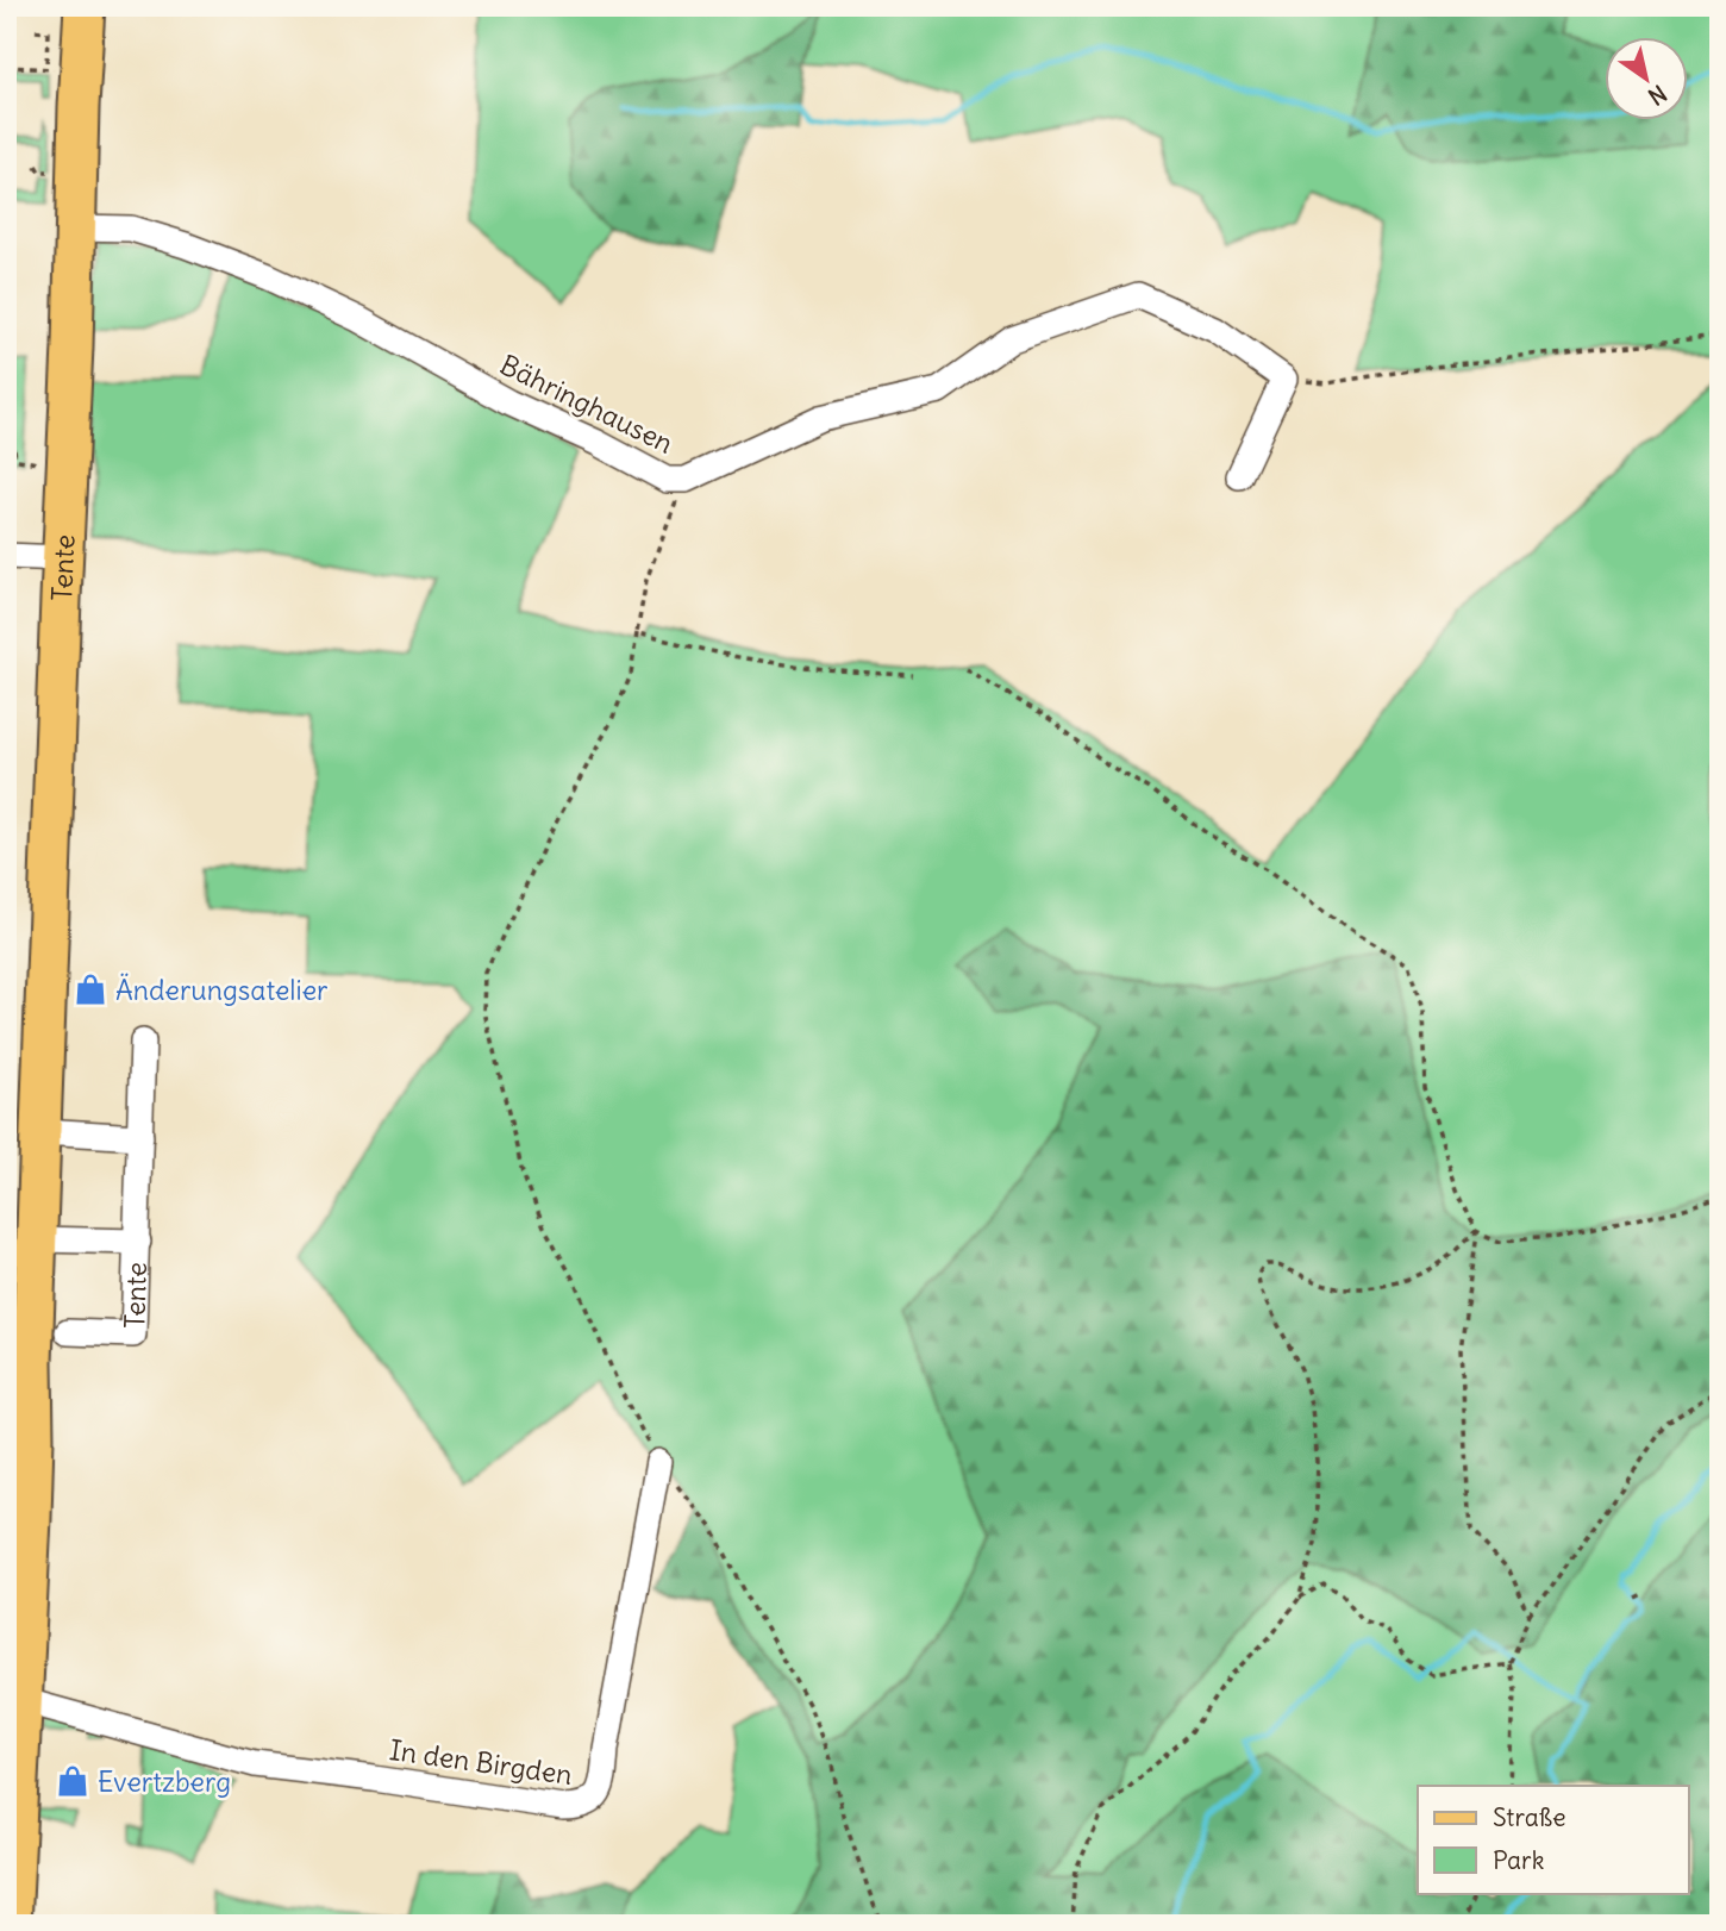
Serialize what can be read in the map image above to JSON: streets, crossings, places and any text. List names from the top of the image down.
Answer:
{
  "streets": {
    "main road": ["Tente"],
    "street": ["Bähringhausen", "In den Birgden"]
  },
  "crossings": [
    ["Bähringhausen", "Tente"],
    ["Tente", "In den Birgden"]
  ],
  "places": {
    "shop": ["Änderungsatelier", "Evertzberg"]
  },
  "legend": ["Straße", "Park"],
  "north": "bottom right"
}
